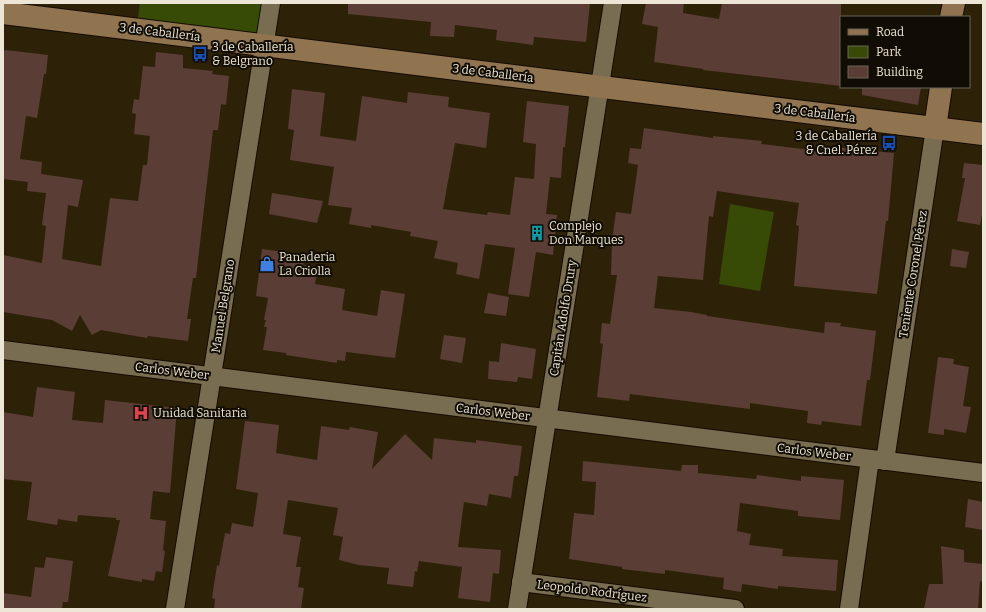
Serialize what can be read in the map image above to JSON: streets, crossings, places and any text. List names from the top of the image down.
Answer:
{
  "streets": {
    "main road": ["3 de Caballería", "Teniente Coronel Pérez"],
    "street": [
      "Manuel Belgrano",
      "Capitán Adolfo Drury",
      "Carlos Weber",
      "Leopoldo Rodríguez"
    ]
  },
  "crossings": [
    ["3 de Caballería", "Teniente Coronel Pérez"],
    ["3 de Caballería", "Manuel Belgrano"],
    ["3 de Caballería", "Capitán Adolfo Drury"],
    ["Teniente Coronel Pérez", "Carlos Weber"],
    ["Manuel Belgrano", "Carlos Weber"],
    ["Capitán Adolfo Drury", "Carlos Weber"],
    ["Capitán Adolfo Drury", "Leopoldo Rodríguez"]
  ],
  "places": {
    "bus stop": ["3 de Caballería & Belgrano", "3 de Caballería & Cnel. Pérez"],
    "building": ["Complejo Don Marques"],
    "shop": ["Panaderia La Criolla"],
    "hospital": ["Unidad Sanitaria"]
  },
  "legend": ["Road", "Park", "Building"]
}
